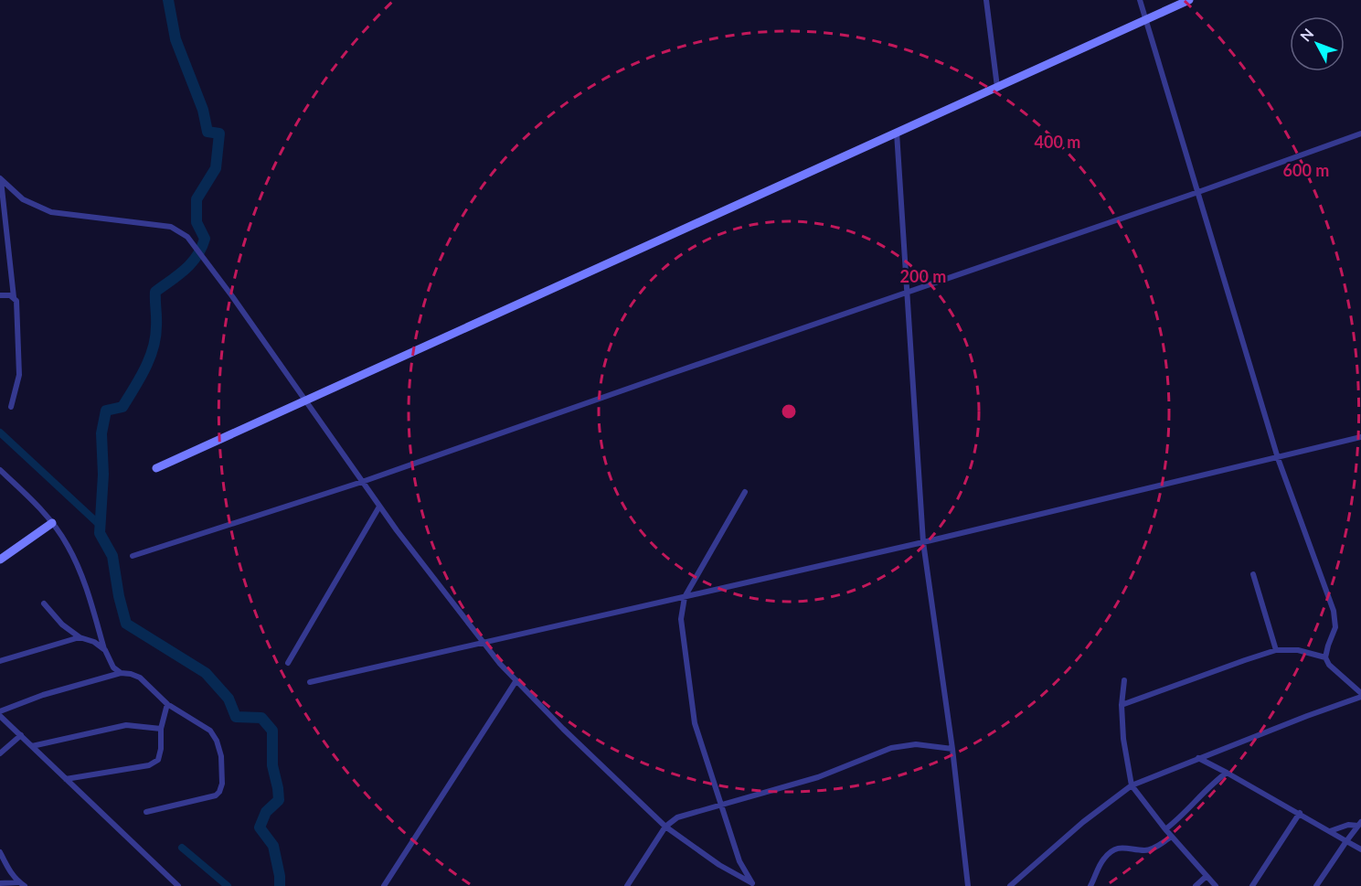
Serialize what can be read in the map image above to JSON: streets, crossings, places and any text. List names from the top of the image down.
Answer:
{
  "north": "top left",
  "rings": ["400 m", "600 m", "200 m"]
}
